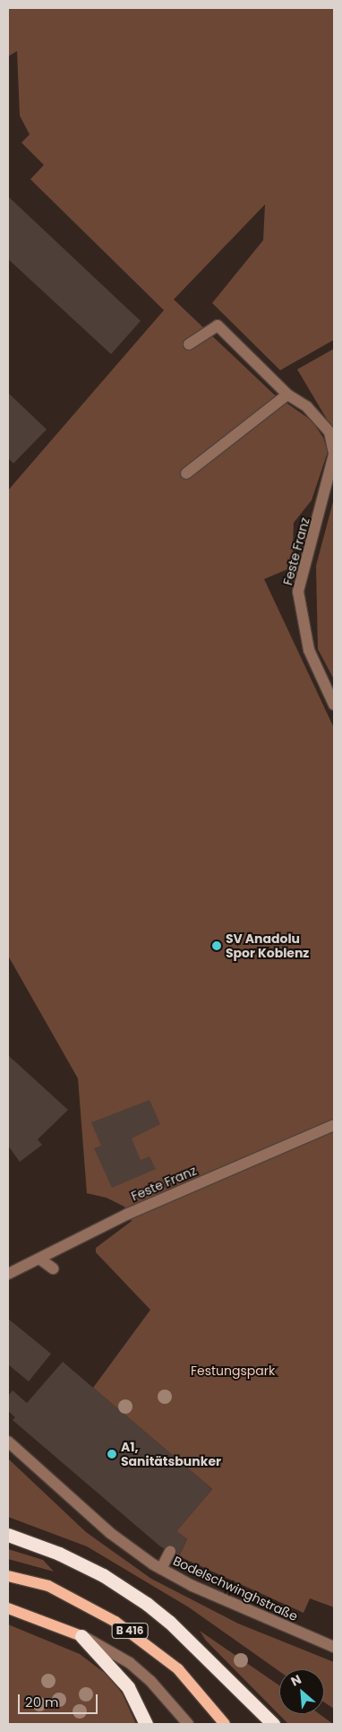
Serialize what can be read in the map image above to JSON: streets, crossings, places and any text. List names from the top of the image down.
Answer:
{
  "streets": {
    "main road": ["B 416"],
    "street": ["Feste Franz", "Bodelschwinghstraße"]
  },
  "parks": ["Festungspark"],
  "places": ["SV Anadolu Spor Koblenz", "A1, Sanitätsbunker"],
  "scale_bar": "20 m",
  "north": "top left"
}
